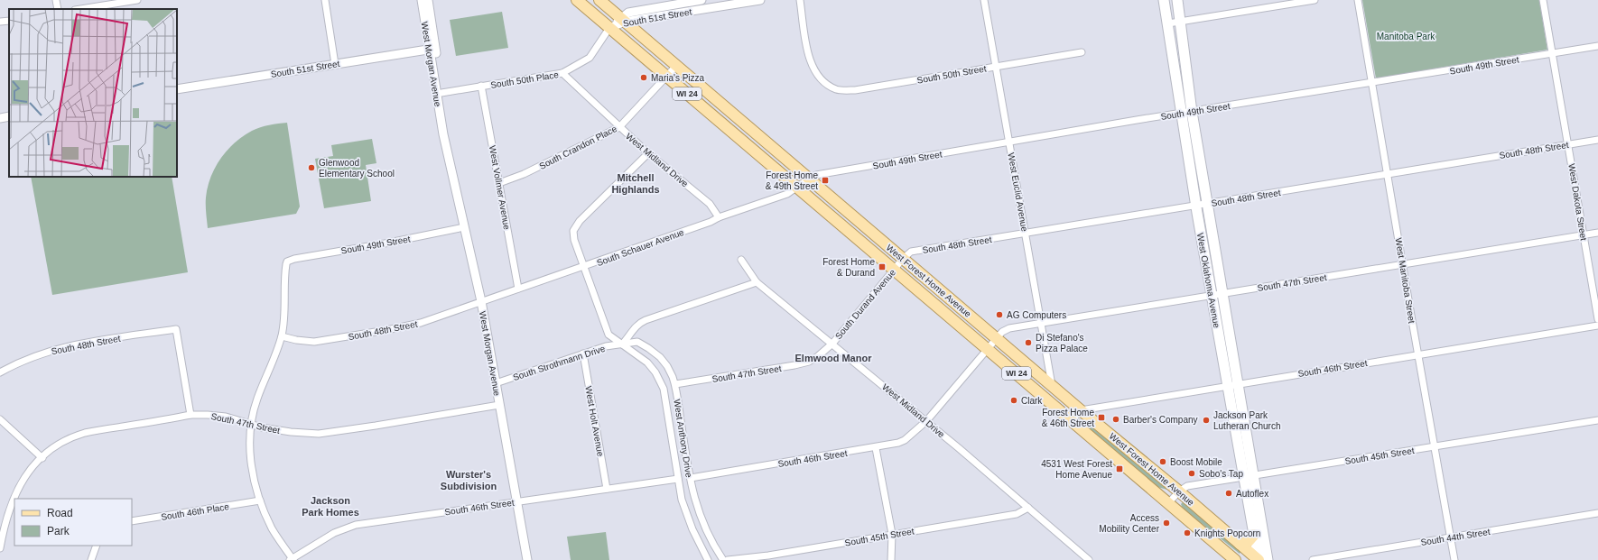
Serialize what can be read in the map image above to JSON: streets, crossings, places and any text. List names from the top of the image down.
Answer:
{
  "streets": {
    "main road": ["WI 24", "West Forest Home Avenue", "West Oklahoma Avenue"],
    "street": [
      "South 51st Street",
      "West Morgan Avenue",
      "South 49th Street",
      "South 50th Street",
      "South 50th Place",
      "South Crandon Place",
      "South 48th Street",
      "West Midland Drive",
      "West Vollmer Avenue",
      "West Euclid Avenue",
      "West Dakota Street",
      "South Schauer Avenue",
      "West Manitoba Street",
      "South 47th Street",
      "South Durand Avenue",
      "South Strothmann Drive",
      "South 46th Street",
      "West Holt Avenue",
      "West Anthony Drive",
      "South 45th Street",
      "South 46th Place",
      "South 44th Street"
    ]
  },
  "crossings": [
    ["South 51st Street", "West Morgan Avenue"],
    ["South 51st Street", "South 50th Place"],
    ["South 51st Street", "West Forest Home Avenue"],
    ["West Morgan Avenue", "South 49th Street"],
    ["West Morgan Avenue", "South 50th Place"],
    ["West Morgan Avenue", "South 48th Street"],
    ["West Morgan Avenue", "South Schauer Avenue"],
    ["West Morgan Avenue", "South 47th Street"],
    ["West Morgan Avenue", "South Strothmann Drive"],
    ["West Morgan Avenue", "South 46th Street"],
    ["South 49th Street", "South 48th Street"],
    ["South 49th Street", "West Euclid Avenue"],
    ["South 49th Street", "West Dakota Street"],
    ["South 49th Street", "South Schauer Avenue"],
    ["South 49th Street", "West Forest Home Avenue"],
    ["South 49th Street", "West Oklahoma Avenue"],
    ["South 49th Street", "West Manitoba Street"],
    ["South 50th Street", "West Euclid Avenue"],
    ["South 50th Place", "West Midland Drive"],
    ["South 50th Place", "West Vollmer Avenue"],
    ["South 50th Place", "West Forest Home Avenue"],
    ["South Crandon Place", "West Midland Drive"],
    ["South Crandon Place", "West Vollmer Avenue"],
    ["South Crandon Place", "West Forest Home Avenue"],
    ["South 48th Street", "West Euclid Avenue"],
    ["South 48th Street", "West Dakota Street"],
    ["South 48th Street", "South Schauer Avenue"],
    ["South 48th Street", "West Forest Home Avenue"],
    ["South 48th Street", "West Oklahoma Avenue"],
    ["South 48th Street", "West Manitoba Street"],
    ["South 48th Street", "South 47th Street"],
    ["South 48th Street", "South Durand Avenue"],
    ["West Midland Drive", "South Schauer Avenue"],
    ["West Midland Drive", "South 47th Street"],
    ["West Midland Drive", "South Durand Avenue"],
    ["West Midland Drive", "South 46th Street"],
    ["West Midland Drive", "West Anthony Drive"],
    ["West Midland Drive", "South 45th Street"],
    ["West Vollmer Avenue", "South Schauer Avenue"],
    ["West Euclid Avenue", "West Forest Home Avenue"],
    ["West Euclid Avenue", "South 47th Street"],
    ["West Dakota Street", "South 47th Street"],
    ["South Schauer Avenue", "West Forest Home Avenue"],
    ["South Schauer Avenue", "West Anthony Drive"],
    ["West Forest Home Avenue", "West Oklahoma Avenue"],
    ["West Forest Home Avenue", "South 47th Street"],
    ["West Forest Home Avenue", "South Durand Avenue"],
    ["West Forest Home Avenue", "South 46th Street"],
    ["West Forest Home Avenue", "South 45th Street"],
    ["West Oklahoma Avenue", "South 47th Street"],
    ["West Oklahoma Avenue", "South 46th Street"],
    ["West Oklahoma Avenue", "South 45th Street"],
    ["West Manitoba Street", "South 47th Street"],
    ["West Manitoba Street", "South 46th Street"],
    ["West Manitoba Street", "South 45th Street"],
    ["West Manitoba Street", "South 44th Street"],
    ["South 47th Street", "South Durand Avenue"],
    ["South 47th Street", "South 46th Street"],
    ["South 47th Street", "West Anthony Drive"],
    ["South Strothmann Drive", "West Holt Avenue"],
    ["South Strothmann Drive", "West Anthony Drive"],
    ["South 46th Street", "West Holt Avenue"],
    ["South 46th Street", "West Anthony Drive"]
  ],
  "districts": [
    "Mitchell Highlands",
    "Elmwood Manor",
    "Wurster's Subdivision",
    "Jackson Park Homes"
  ],
  "parks": ["Manitoba Park"],
  "places": {
    "other": [
      "Maria's Pizza",
      "Glenwood Elementary School",
      "AG Computers",
      "Di Stefano's Pizza Palace",
      "Clark",
      "Barber's Company",
      "Jackson Park Lutheran Church",
      "Boost Mobile",
      "Sobo's Tap",
      "Autoflex",
      "Access Mobility Center",
      "Knights Popcorn"
    ],
    "transit": [
      "Forest Home & 49th Street",
      "Forest Home & Durand",
      "Forest Home & 46th Street",
      "4531 West Forest Home Avenue"
    ]
  },
  "legend": ["Road", "Park"]
}
